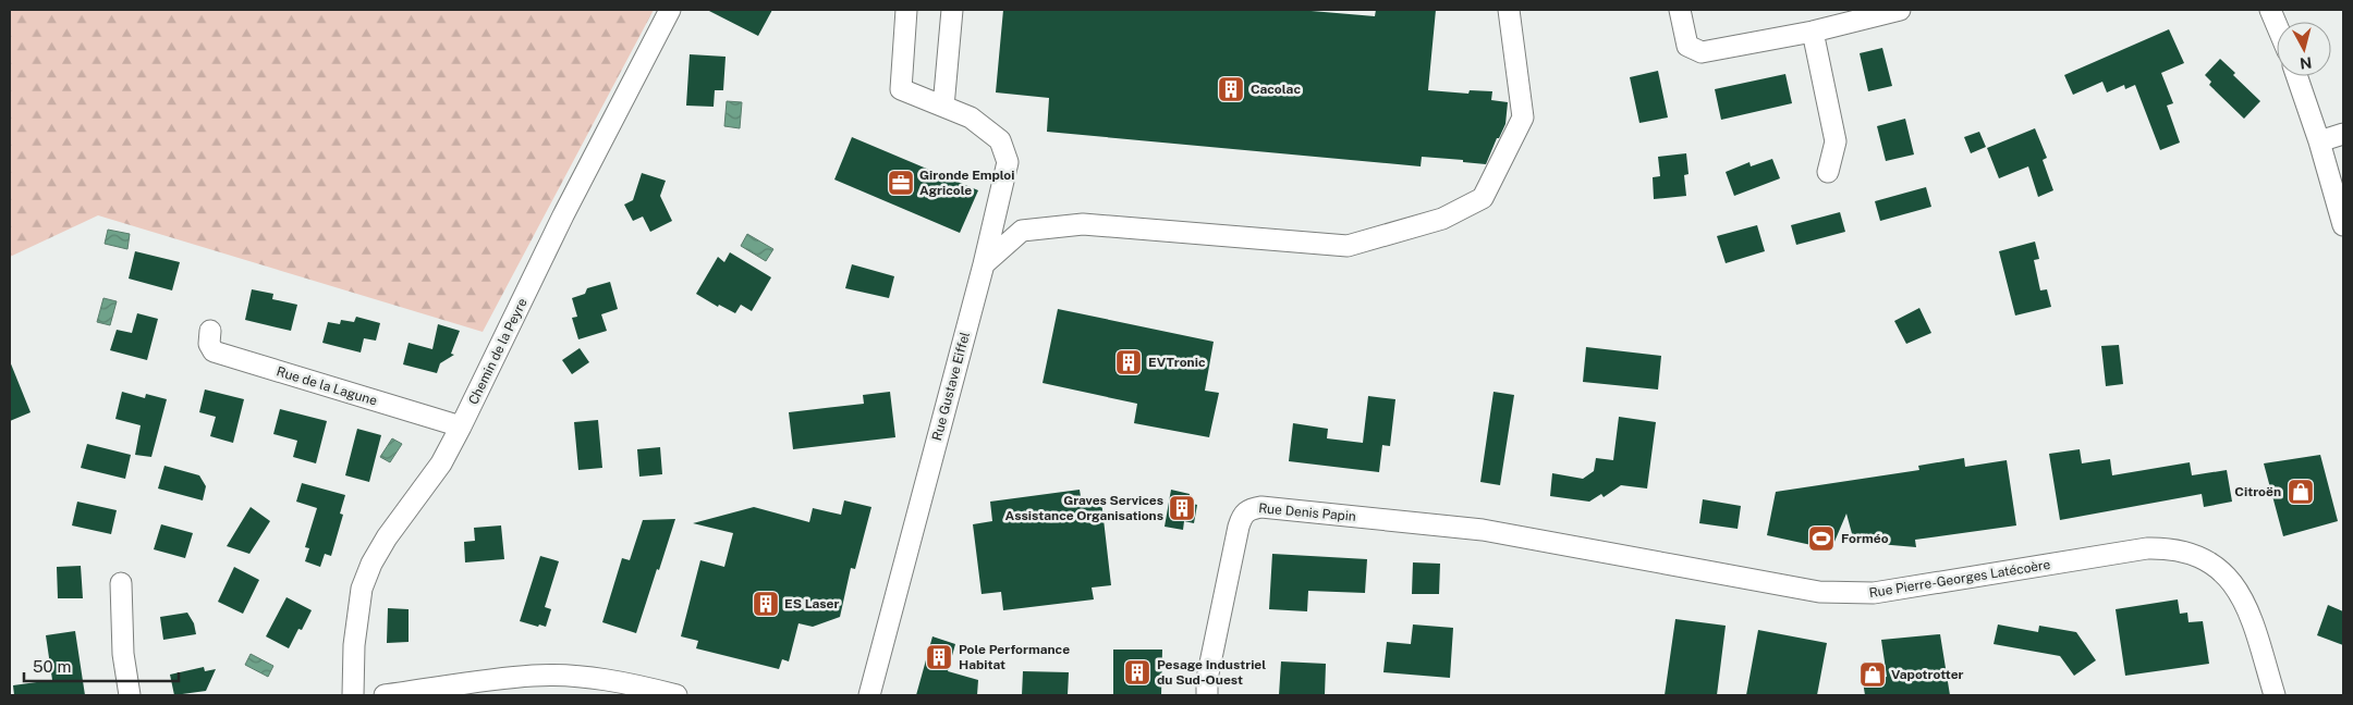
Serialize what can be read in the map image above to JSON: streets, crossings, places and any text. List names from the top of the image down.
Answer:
{
  "streets": {
    "street": [
      "Chemin de la Peyre",
      "Rue de la Lagune",
      "Rue Gustave Eiffel",
      "Rue Denis Papin",
      "Rue Pierre-Georges Latécoère"
    ]
  },
  "crossings": [
    ["Chemin de la Peyre", "Rue de la Lagune"],
    ["Rue Denis Papin", "Rue Pierre-Georges Latécoère"]
  ],
  "places": {
    "building": [
      "Cacolac",
      "EVTronic",
      "Graves Services Assistance Organisations",
      "ES Laser",
      "Pole Performance Habitat",
      "Pesage Industriel du Sud-Ouest"
    ],
    "office": ["Gironde Emploi Agricole"],
    "shop": ["Citroën", "Vapotrotter"],
    "sports": ["Forméo"]
  },
  "scale_bar": "50 m",
  "north": "bottom"
}
